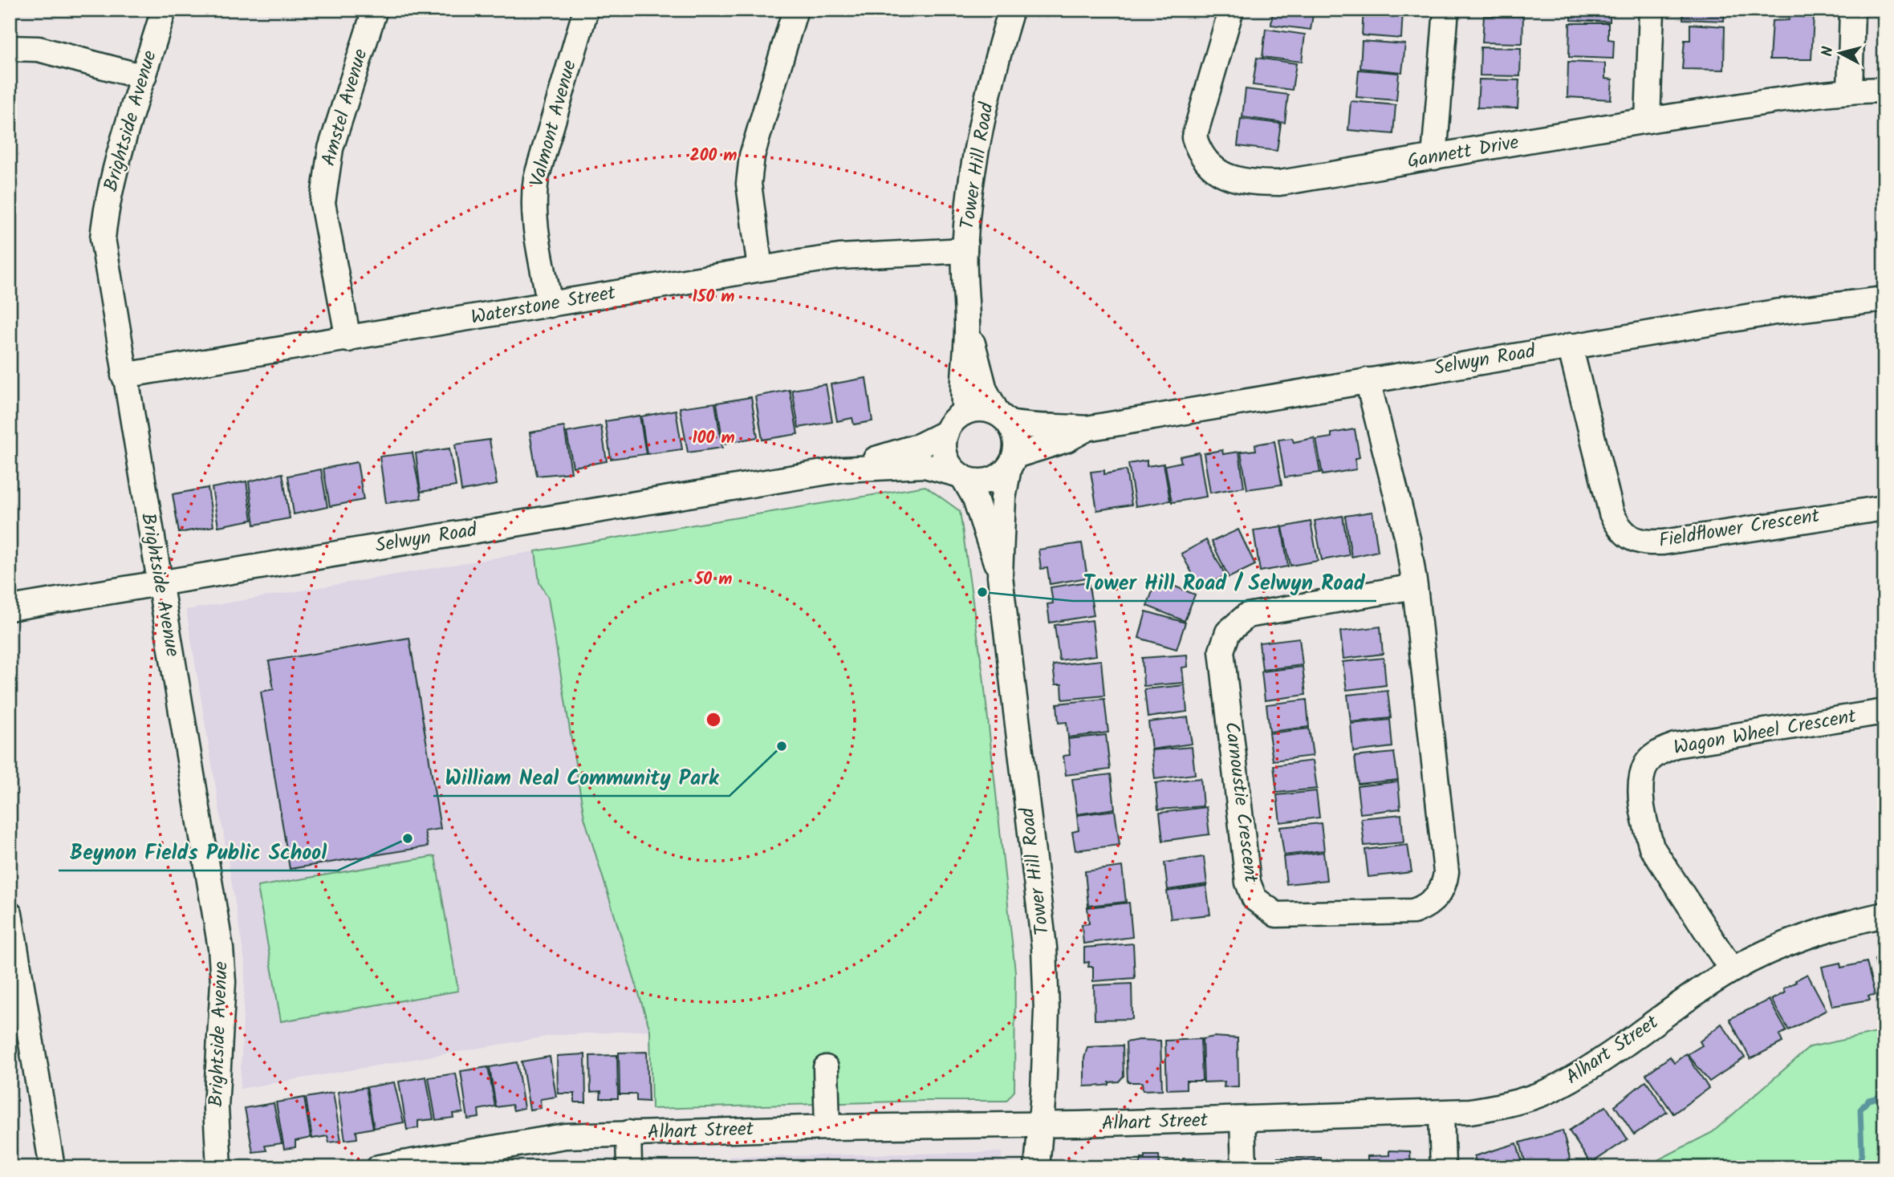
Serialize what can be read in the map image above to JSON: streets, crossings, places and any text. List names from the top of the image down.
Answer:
{
  "streets": {
    "street": [
      "Amstel Avenue",
      "Brightside Avenue",
      "Valmont Avenue",
      "Gannett Drive",
      "Tower Hill Road",
      "Waterstone Street",
      "Selwyn Road",
      "Fieldflower Crescent",
      "Wagon Wheel Crescent",
      "Carnoustie Crescent",
      "Alhart Street"
    ]
  },
  "crossings": [
    ["Amstel Avenue", "Waterstone Street"],
    ["Brightside Avenue", "Waterstone Street"],
    ["Brightside Avenue", "Selwyn Road"],
    ["Valmont Avenue", "Waterstone Street"],
    ["Tower Hill Road", "Waterstone Street"],
    ["Tower Hill Road", "Selwyn Road"],
    ["Tower Hill Road", "Alhart Street"],
    ["Selwyn Road", "Fieldflower Crescent"],
    ["Selwyn Road", "Carnoustie Crescent"],
    ["Wagon Wheel Crescent", "Alhart Street"]
  ],
  "places": ["Tower Hill Road / Selwyn Road", "William Neal Community Park", "Beynon Fields Public School"],
  "north": "left",
  "rings": [
    "200 m",
    "150 m",
    "100 m",
    "50 m"
  ]
}
